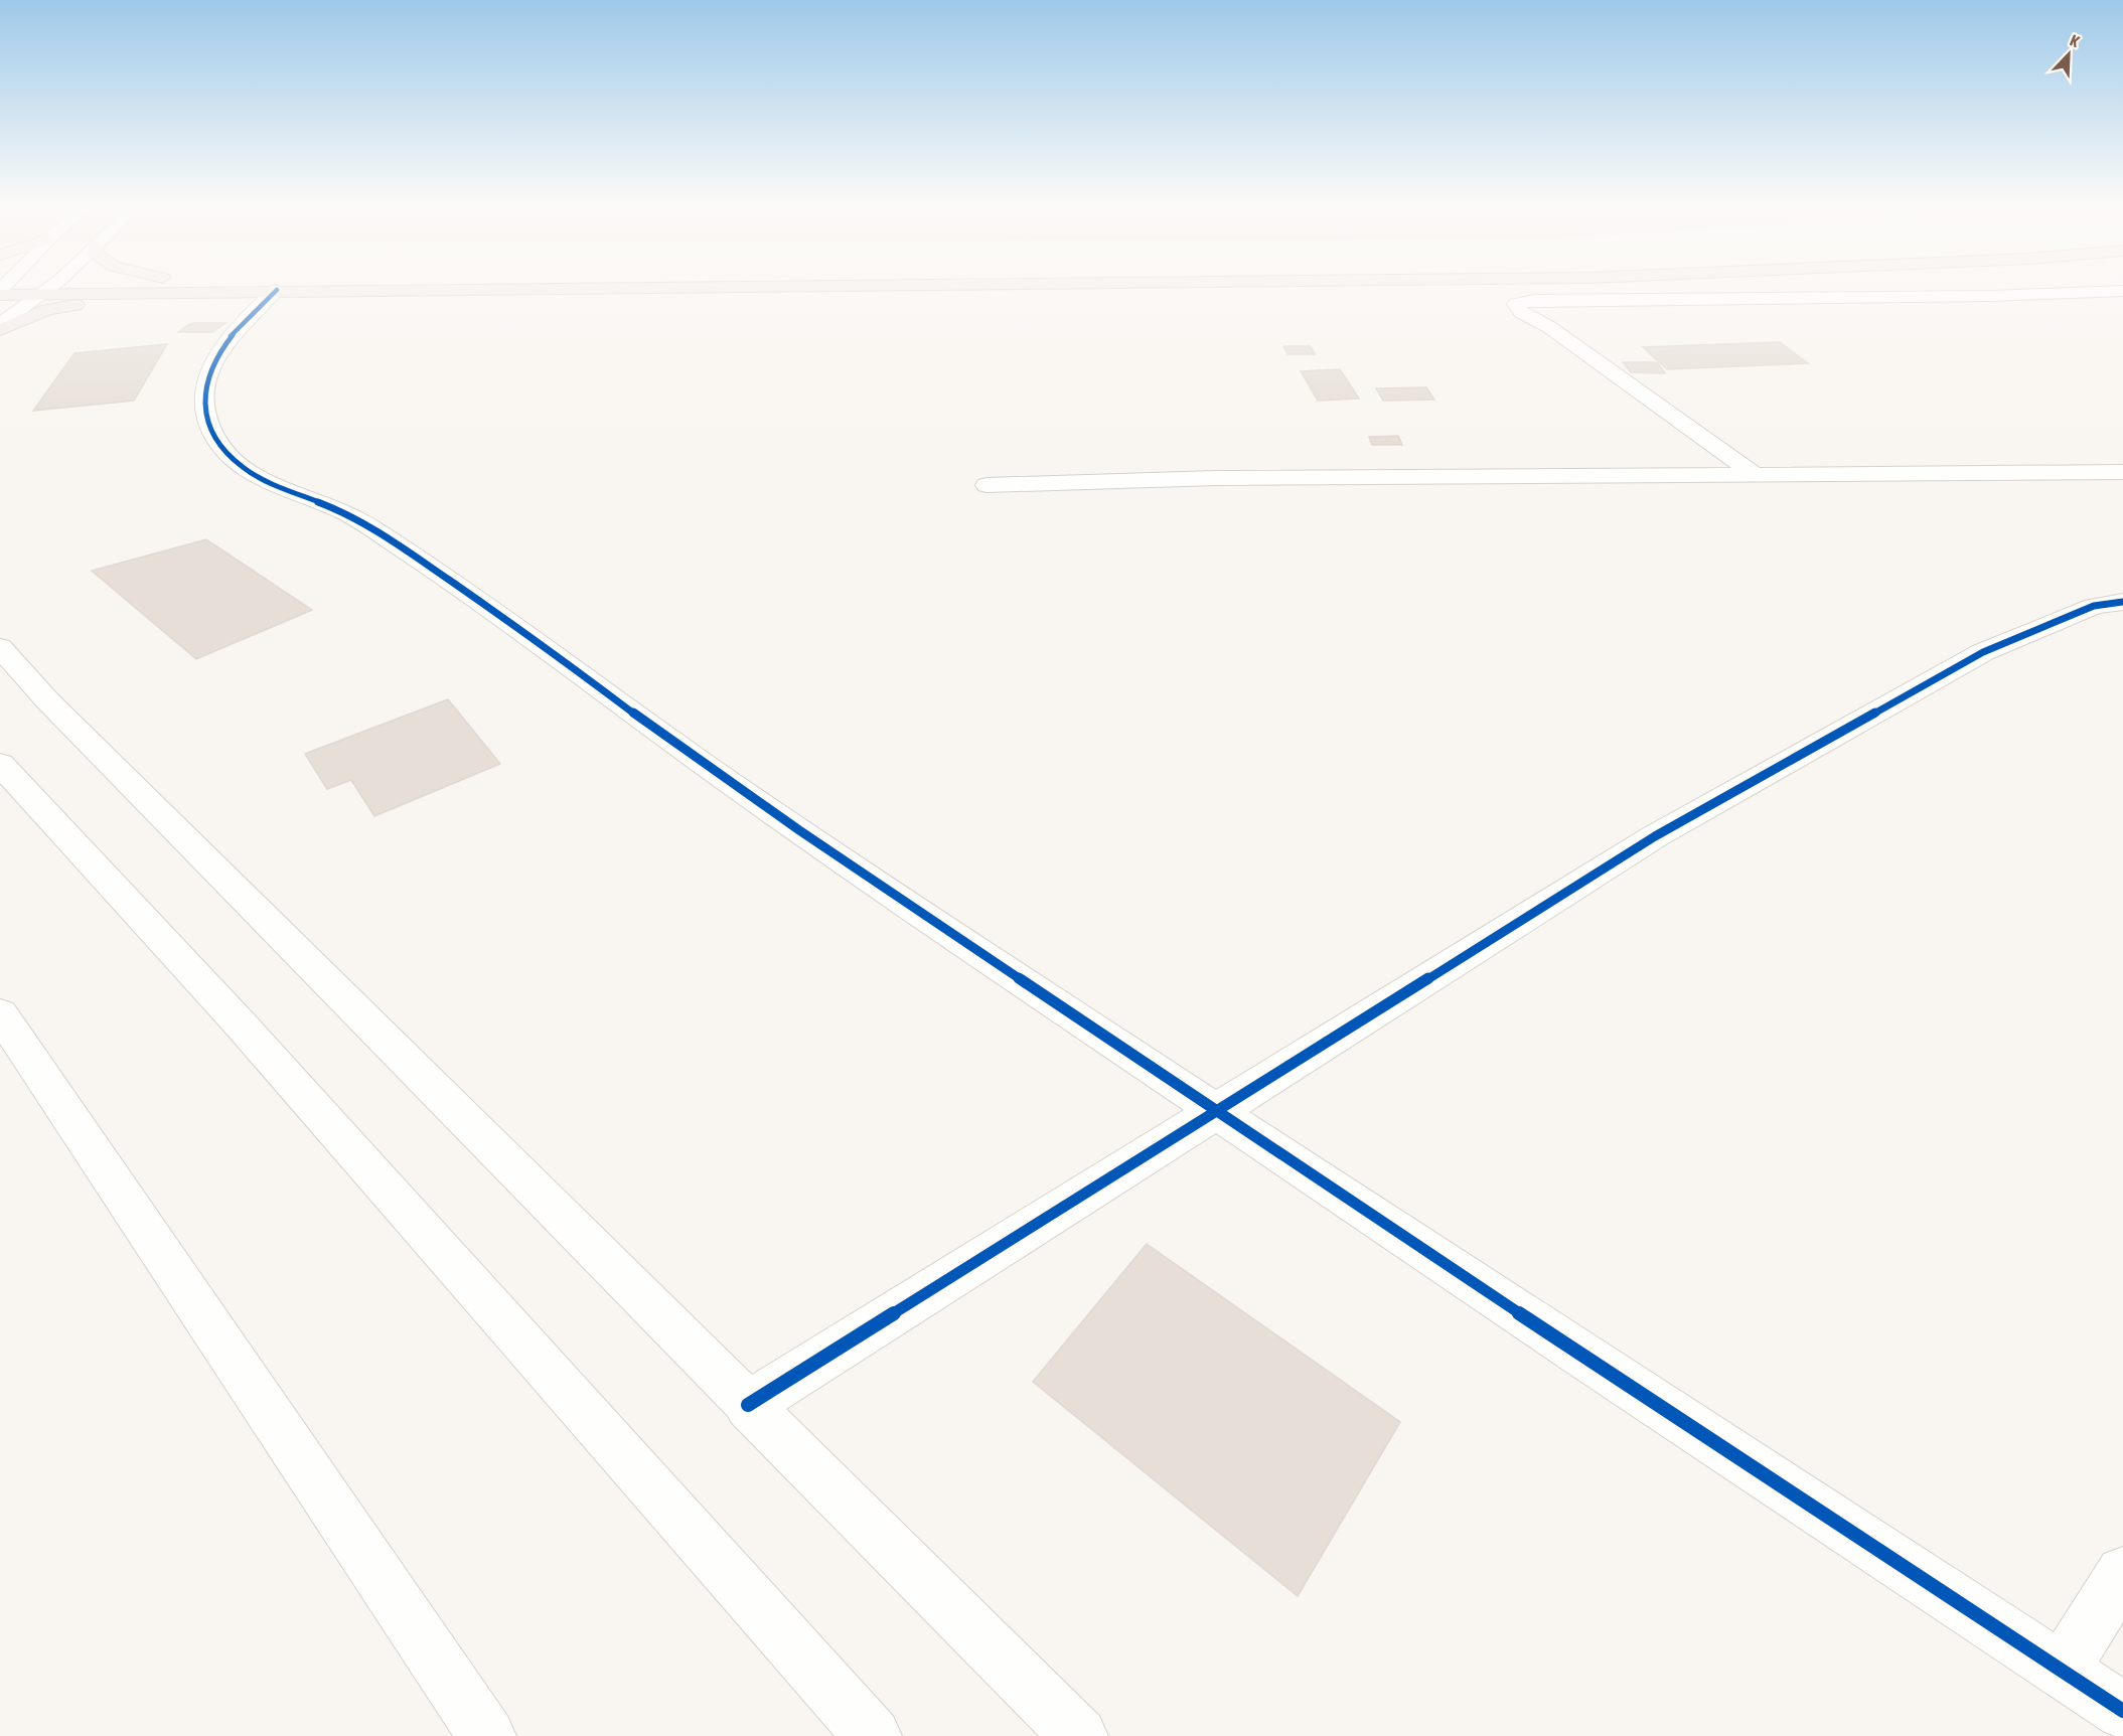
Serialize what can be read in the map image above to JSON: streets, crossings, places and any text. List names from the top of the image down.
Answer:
{
  "north": "top right"
}
